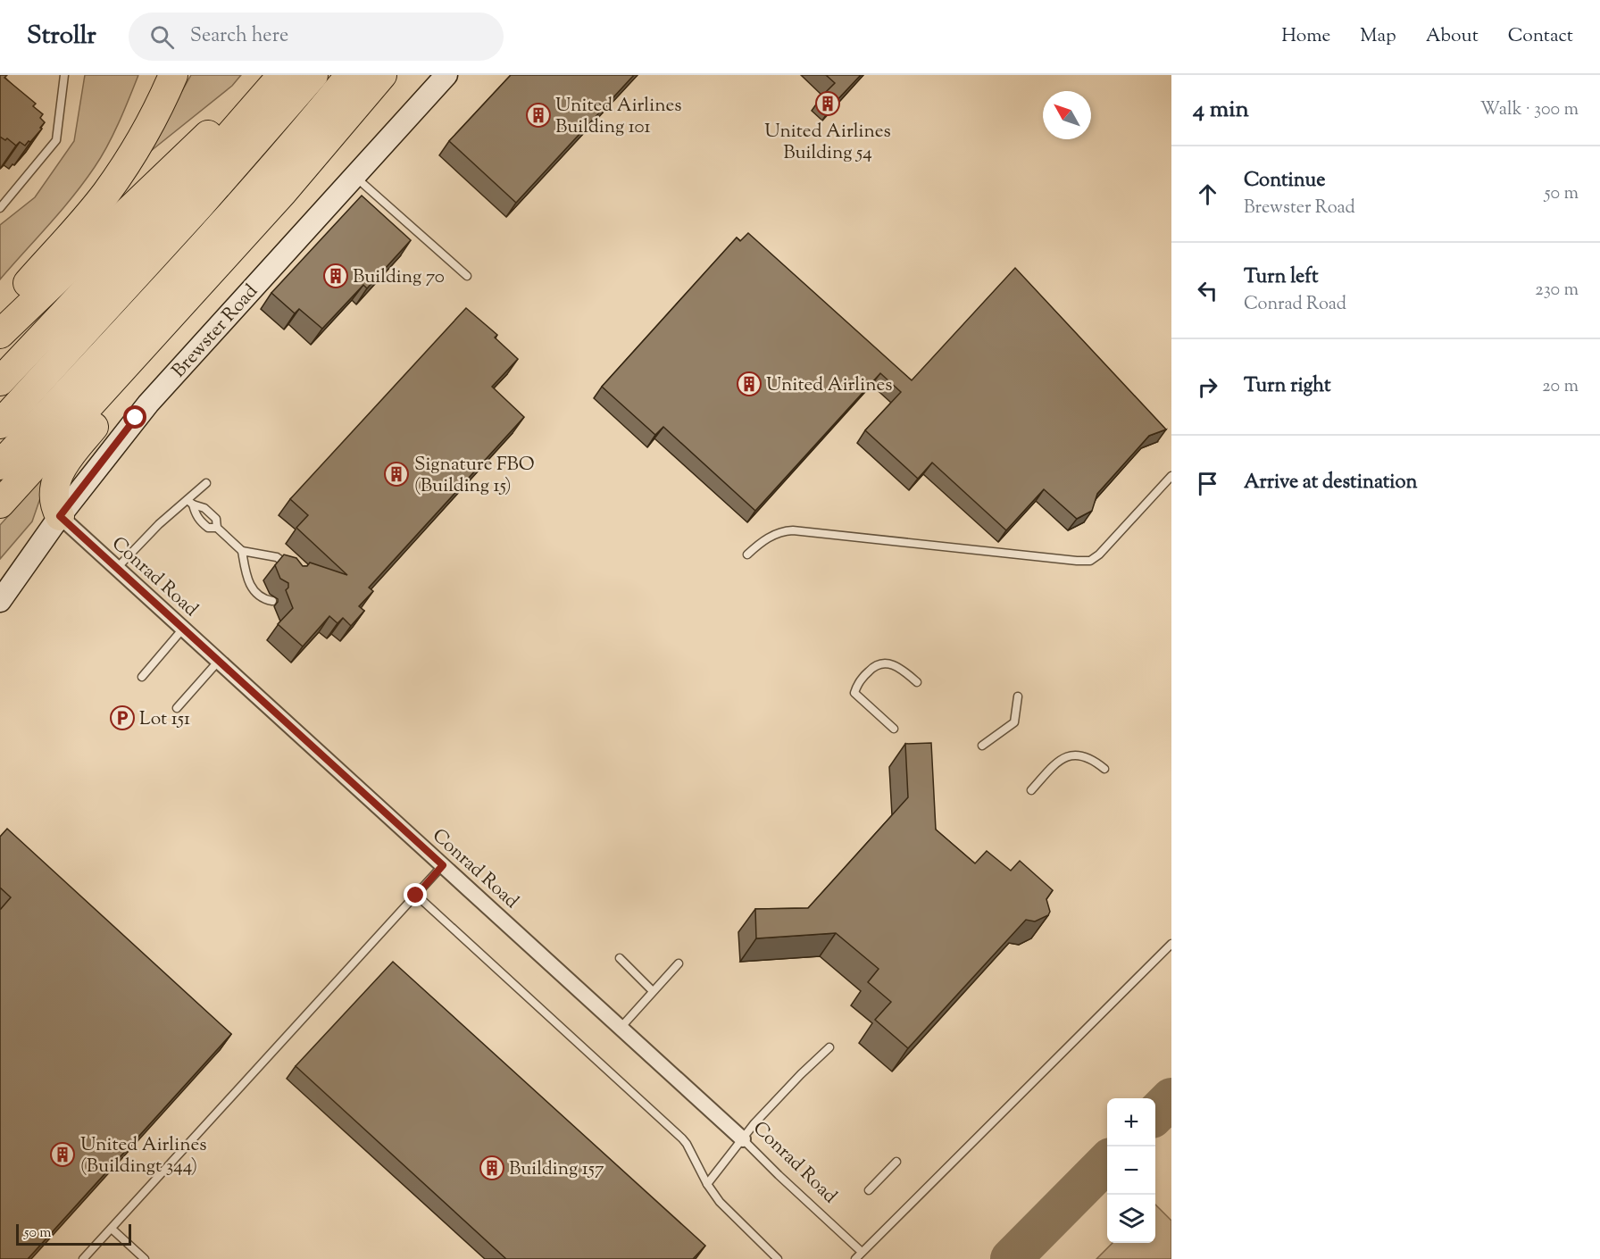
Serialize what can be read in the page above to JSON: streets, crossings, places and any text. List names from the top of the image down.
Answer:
{
  "streets": {
    "street": ["Brewster Road", "Conrad Road"]
  },
  "crossings": [
    ["Brewster Road", "Conrad Road"]
  ],
  "places": {
    "building": [
      "United Airlines Building 54",
      "United Airlines Building 101",
      "Building 70",
      "United Airlines",
      "Signature FBO (Building 15)",
      "United Airlines (Buildingt 344)",
      "Building 157"
    ],
    "parking": ["Lot 151"]
  },
  "scale_bar": "50 m",
  "north": "top left",
  "page": {
    "header": "Strollr",
    "search": "Search here",
    "nav": [
      "Home",
      "Map",
      "About",
      "Contact"
    ],
    "heading": ["4 min", "Walk · 300 m"],
    "list": [
      ["Continue", "Brewster Road", "50 m"],
      ["Turn left", "Conrad Road", "230 m"],
      ["Turn right", "20 m"],
      "Arrive at destination"
    ],
    "map_buttons": ["+", "−"],
    "scale": "50 m"
  }
}
